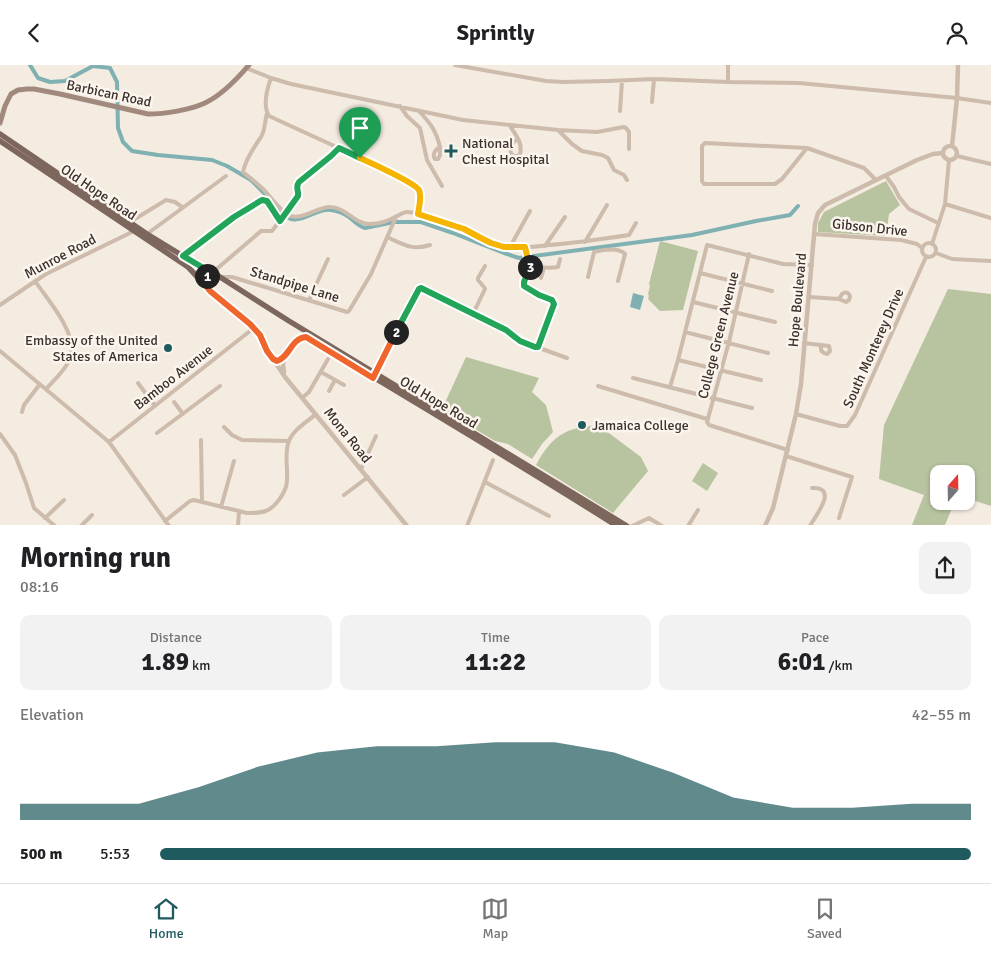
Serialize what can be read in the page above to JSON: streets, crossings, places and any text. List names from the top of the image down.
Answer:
{
  "streets": {
    "main road": ["Barbican Road", "Old Hope Road"],
    "street": [
      "Gibson Drive",
      "Munroe Road",
      "Standpipe Lane",
      "Hope Boulevard",
      "College Green Avenue",
      "South Monterey Drive",
      "Bamboo Avenue",
      "Mona Road"
    ]
  },
  "crossings": [
    ["Old Hope Road", "Munroe Road"],
    ["Old Hope Road", "Standpipe Lane"],
    ["Old Hope Road", "Mona Road"],
    ["Gibson Drive", "Hope Boulevard"],
    ["Gibson Drive", "South Monterey Drive"],
    ["Hope Boulevard", "College Green Avenue"],
    ["Hope Boulevard", "South Monterey Drive"]
  ],
  "places": {
    "health": ["National Chest Hospital"],
    "other": ["Embassy of the United States of America", "Jamaica College"]
  },
  "north": "top",
  "page": {
    "header": "Sprintly",
    "pins": ["3", "1", "2"],
    "heading": ["Morning run", "08:16"],
    "stats": [
      ["Distance", "1.89 km"],
      ["Time", "11:22"],
      ["Pace", "6:01 /km"]
    ],
    "chart": ["Elevation", "42–55 m"],
    "list": [
      {
        "name": "500 m",
        "note": "5:53"
      }
    ],
    "tabs": ["Home", "Map", "Saved"]
  }
}
